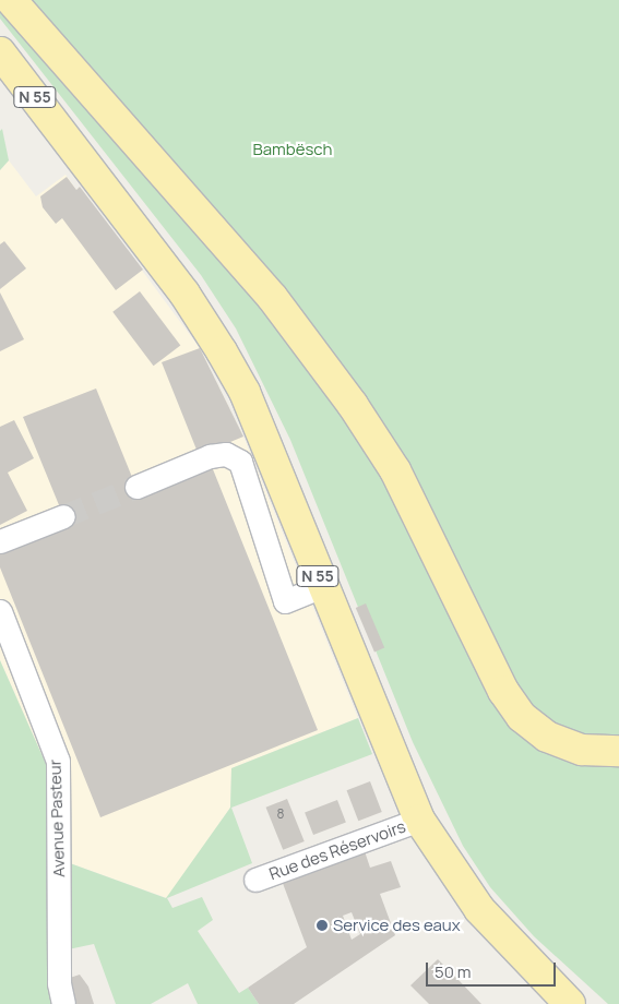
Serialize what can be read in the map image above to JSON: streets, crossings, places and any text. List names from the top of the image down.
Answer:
{
  "streets": {
    "main road": ["N 55"],
    "street": ["Avenue Pasteur", "Rue des Réservoirs"]
  },
  "crossings": [
    ["N 55", "Rue des Réservoirs"]
  ],
  "parks": ["Bambësch"],
  "places": ["Service des eaux"],
  "house_numbers": ["8"],
  "scale_bar": "50 m"
}
